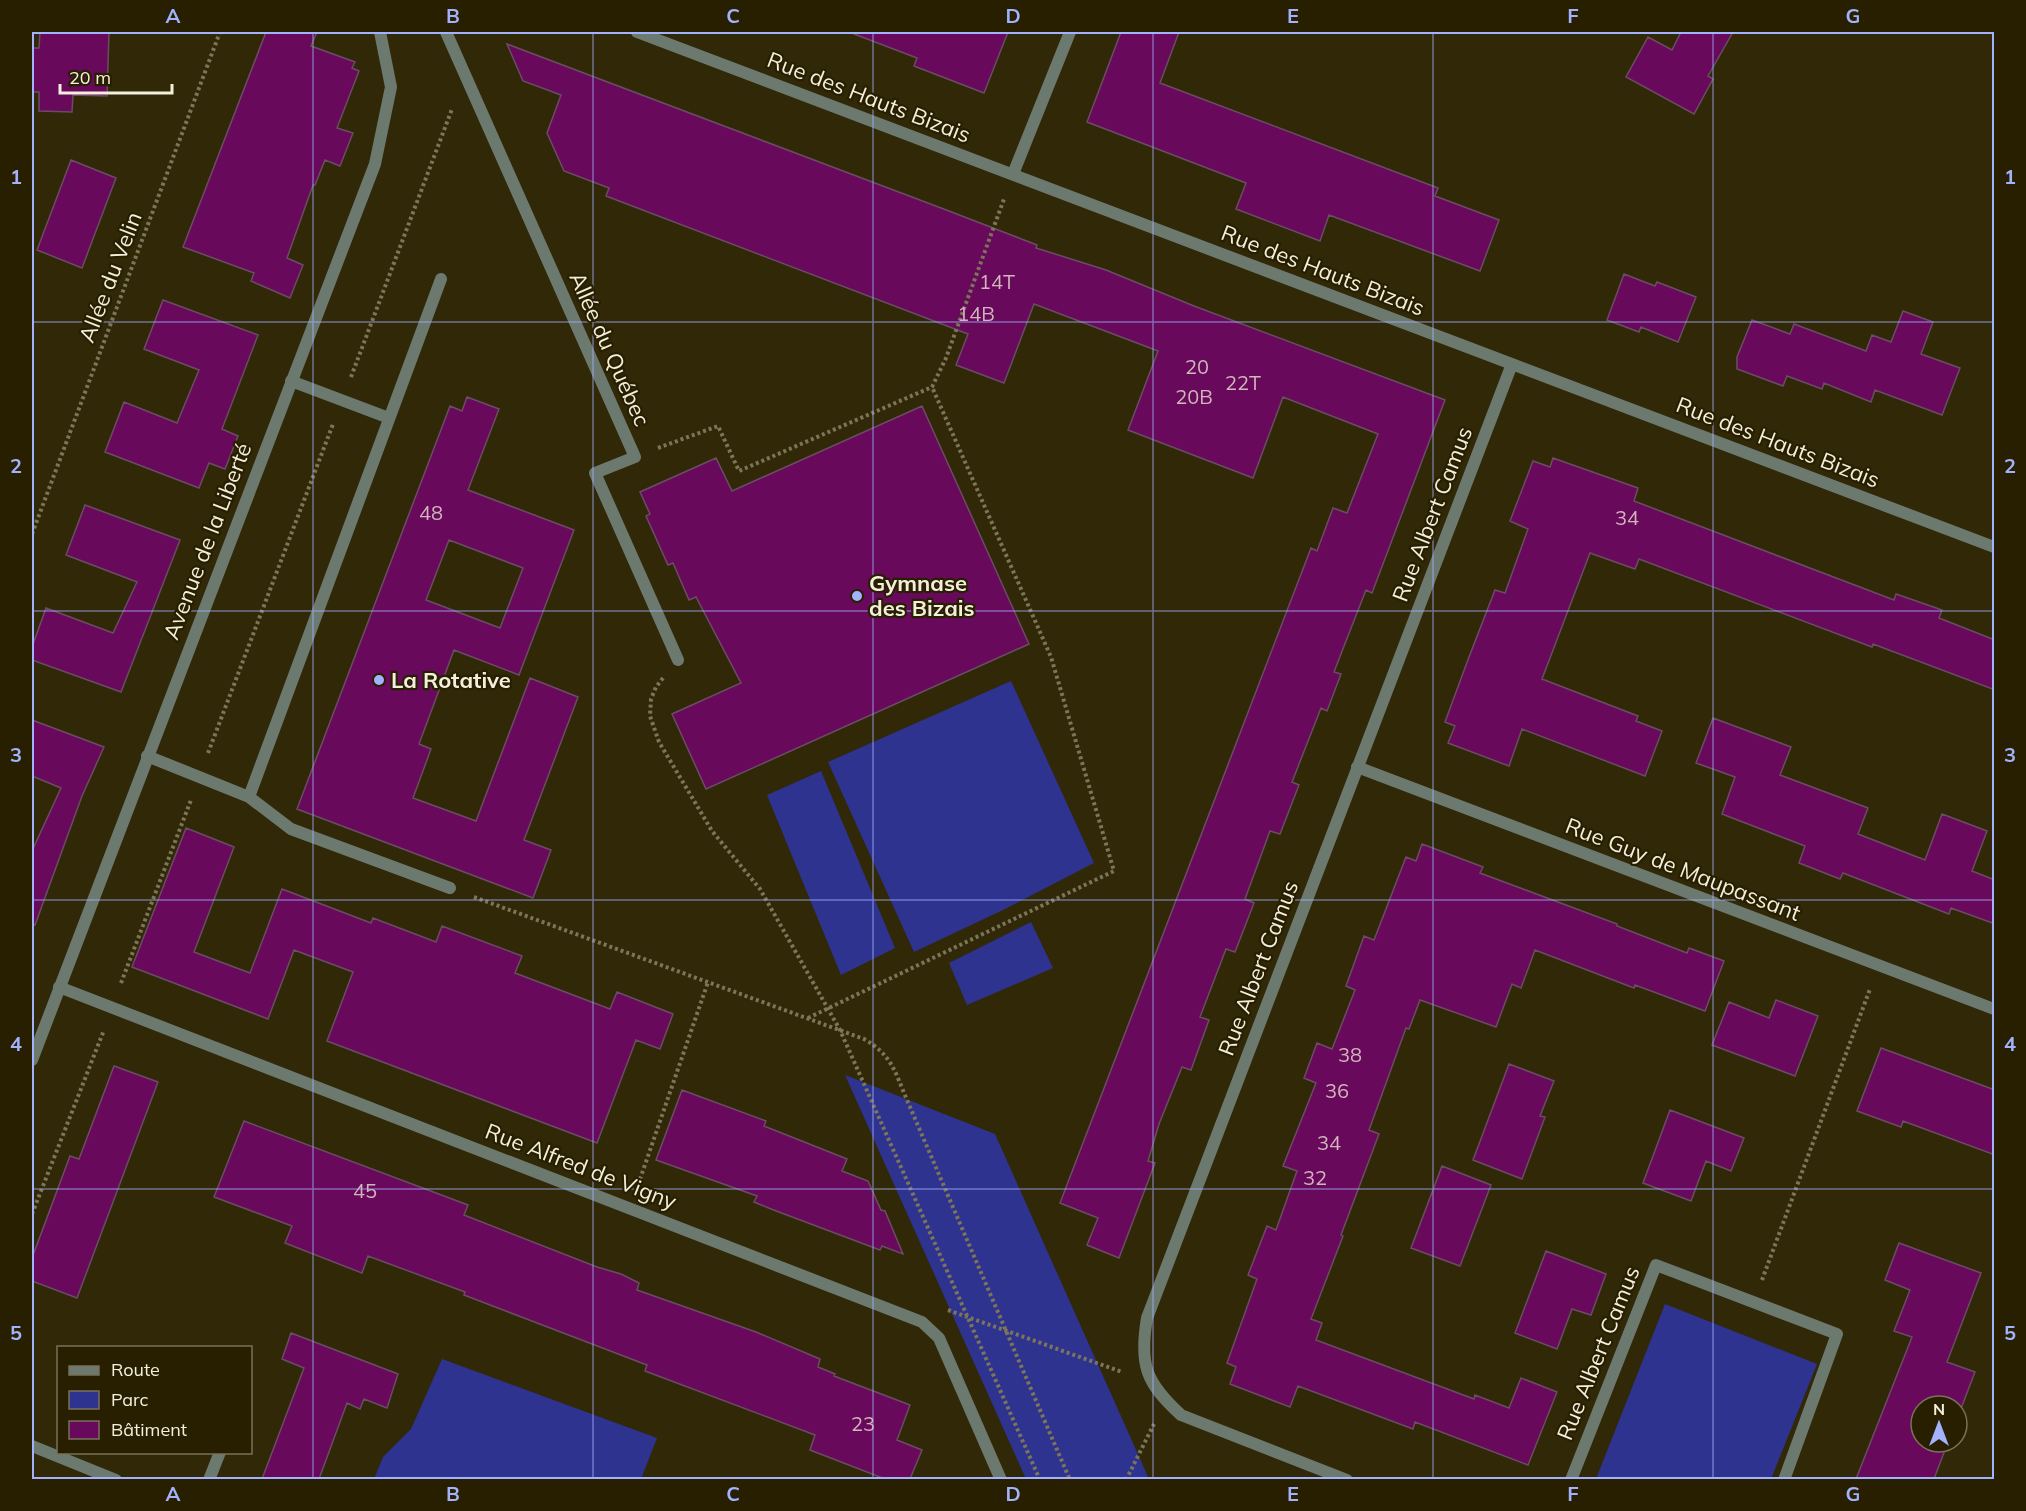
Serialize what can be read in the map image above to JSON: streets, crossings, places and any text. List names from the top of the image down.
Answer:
{
  "streets": {
    "street": [
      "Rue des Hauts Bizais",
      "Allée du Québec",
      "Rue Albert Camus",
      "Avenue de la Liberté",
      "Rue Guy de Maupassant",
      "Rue Alfred de Vigny"
    ],
    "path": ["Allée du Velin"]
  },
  "crossings": [
    ["Rue des Hauts Bizais", "Rue Albert Camus"],
    ["Rue Albert Camus", "Rue Guy de Maupassant"],
    ["Avenue de la Liberté", "Rue Alfred de Vigny"]
  ],
  "places": ["Gymnase des Bizais", "La Rotative"],
  "house_numbers": [
    "14T",
    "14B",
    "20",
    "22T",
    "20B",
    "48",
    "34",
    "38",
    "36",
    "34",
    "32",
    "45",
    "23"
  ],
  "legend": ["Route", "Parc", "Bâtiment"],
  "scale_bar": "20 m",
  "north": "top",
  "grid": {
    "columns": [
      "A",
      "B",
      "C",
      "D",
      "E",
      "F",
      "G"
    ],
    "rows": [
      "1",
      "2",
      "3",
      "4",
      "5"
    ]
  }
}
